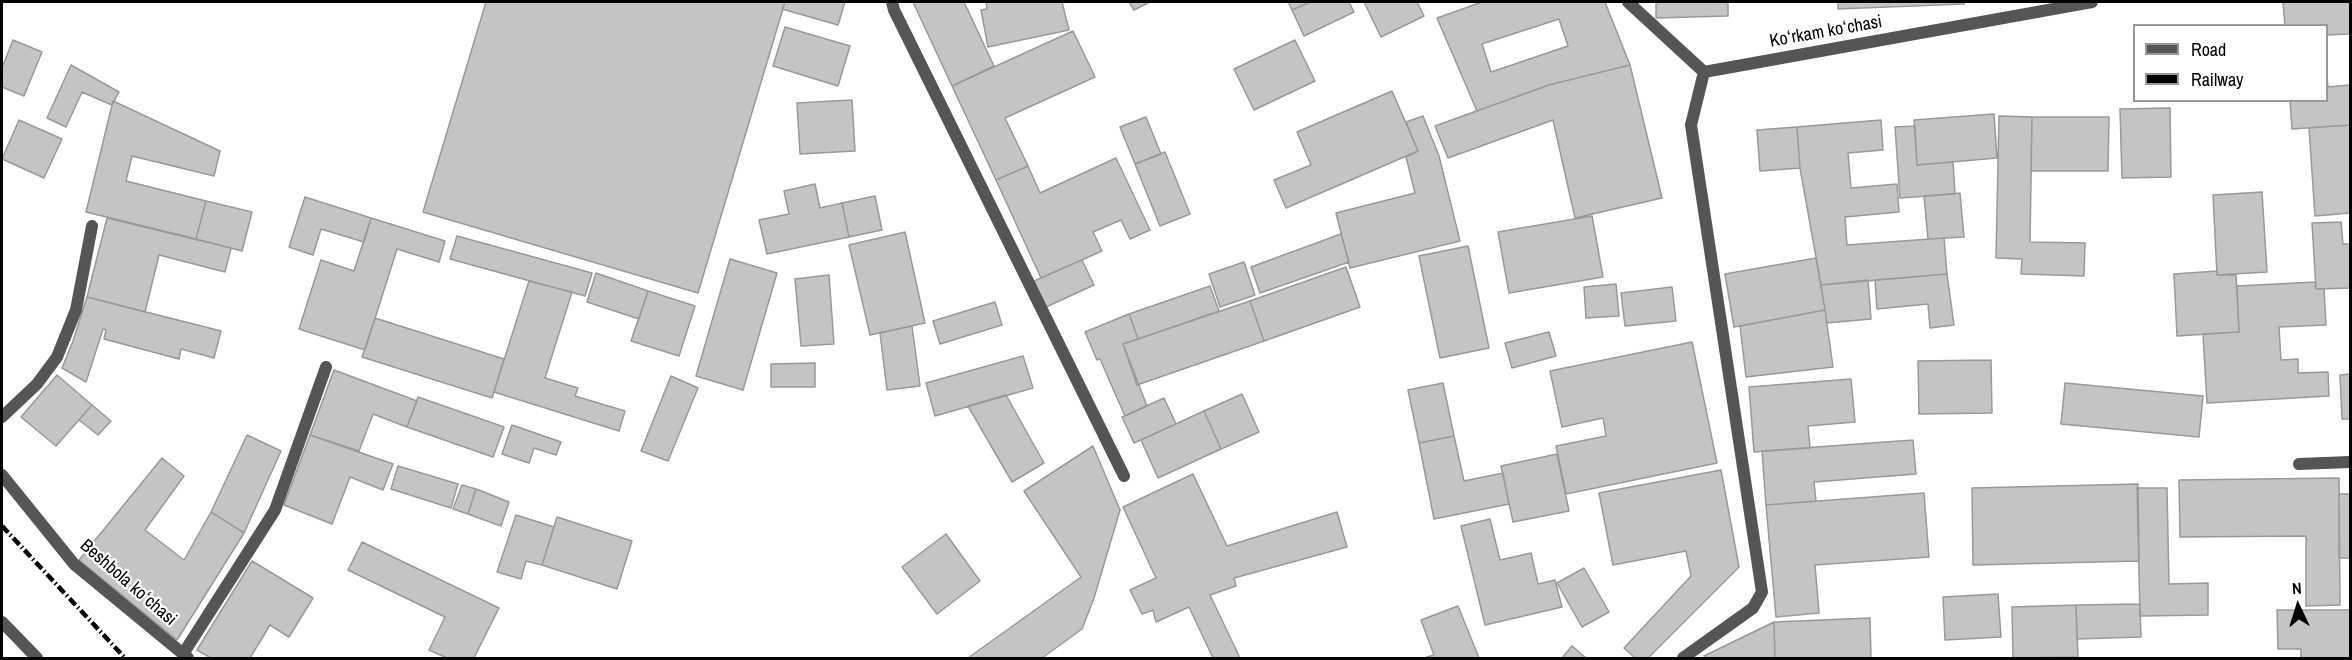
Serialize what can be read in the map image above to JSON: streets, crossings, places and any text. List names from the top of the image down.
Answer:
{
  "streets": {
    "street": ["Koʻrkam koʻchasi", "Beshbola koʻchasi"]
  },
  "legend": ["Road", "Railway"],
  "north": "top"
}
